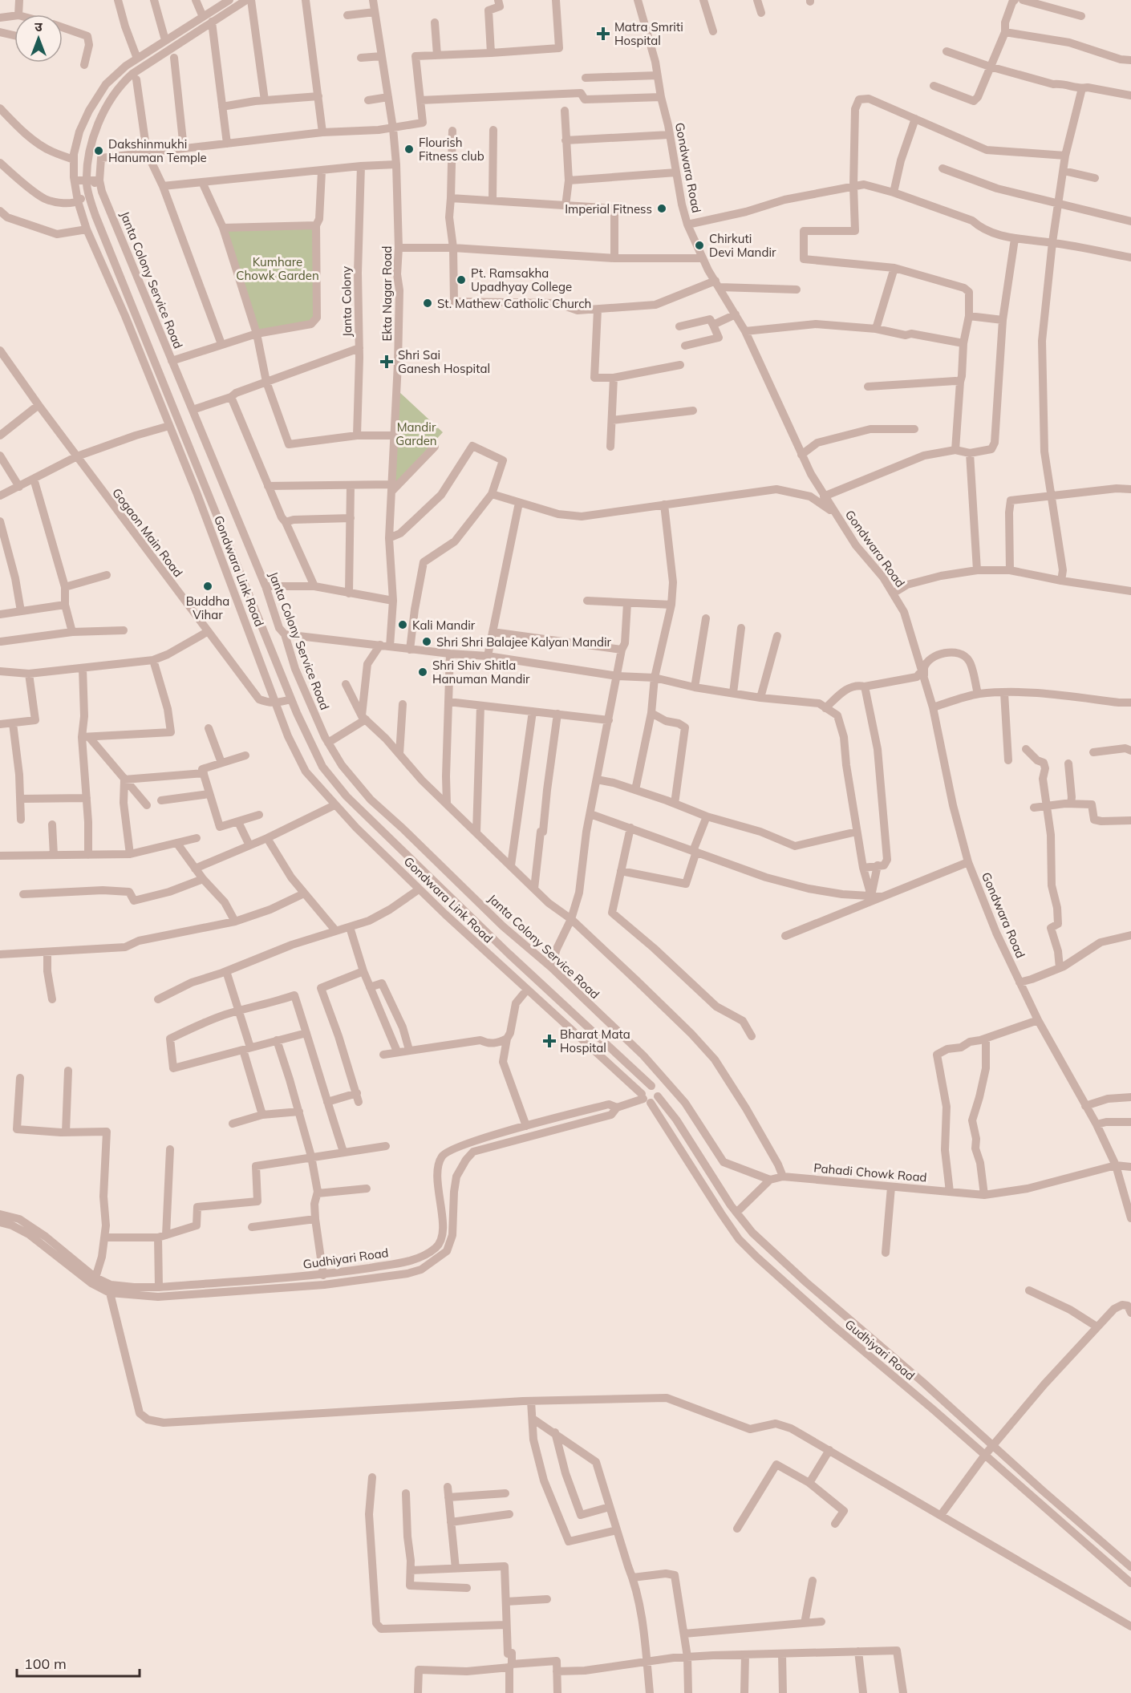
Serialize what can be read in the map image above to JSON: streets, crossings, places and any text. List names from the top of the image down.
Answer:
{
  "streets": {
    "street": [
      "Gondwara Road",
      "Janta Colony Service Road",
      "Ekta Nagar Road",
      "Janta Colony",
      "Gogaon Main Road",
      "Gondwara Link Road",
      "Pahadi Chowk Road",
      "Gudhiyari Road"
    ]
  },
  "crossings": [
    ["Gondwara Road", "Pahadi Chowk Road"],
    ["Gogaon Main Road", "Gondwara Link Road"],
    ["Gondwara Link Road", "Gudhiyari Road"]
  ],
  "parks": ["Kumhare Chowk Garden", "Mandir Garden"],
  "places": {
    "health": ["Matra Smriti Hospital", "Shri Sai Ganesh Hospital", "Bharat Mata Hospital"],
    "other": [
      "Flourish Fitness club",
      "Dakshinmukhi Hanuman Temple",
      "Imperial Fitness",
      "Chirkuti Devi Mandir",
      "Pt. Ramsakha Upadhyay College",
      "St. Mathew Catholic Church",
      "Buddha Vihar",
      "Kali Mandir",
      "Shri Shri Balajee Kalyan Mandir",
      "Shri Shiv Shitla Hanuman Mandir"
    ]
  },
  "scale_bar": "100 m",
  "north": "top"
}
